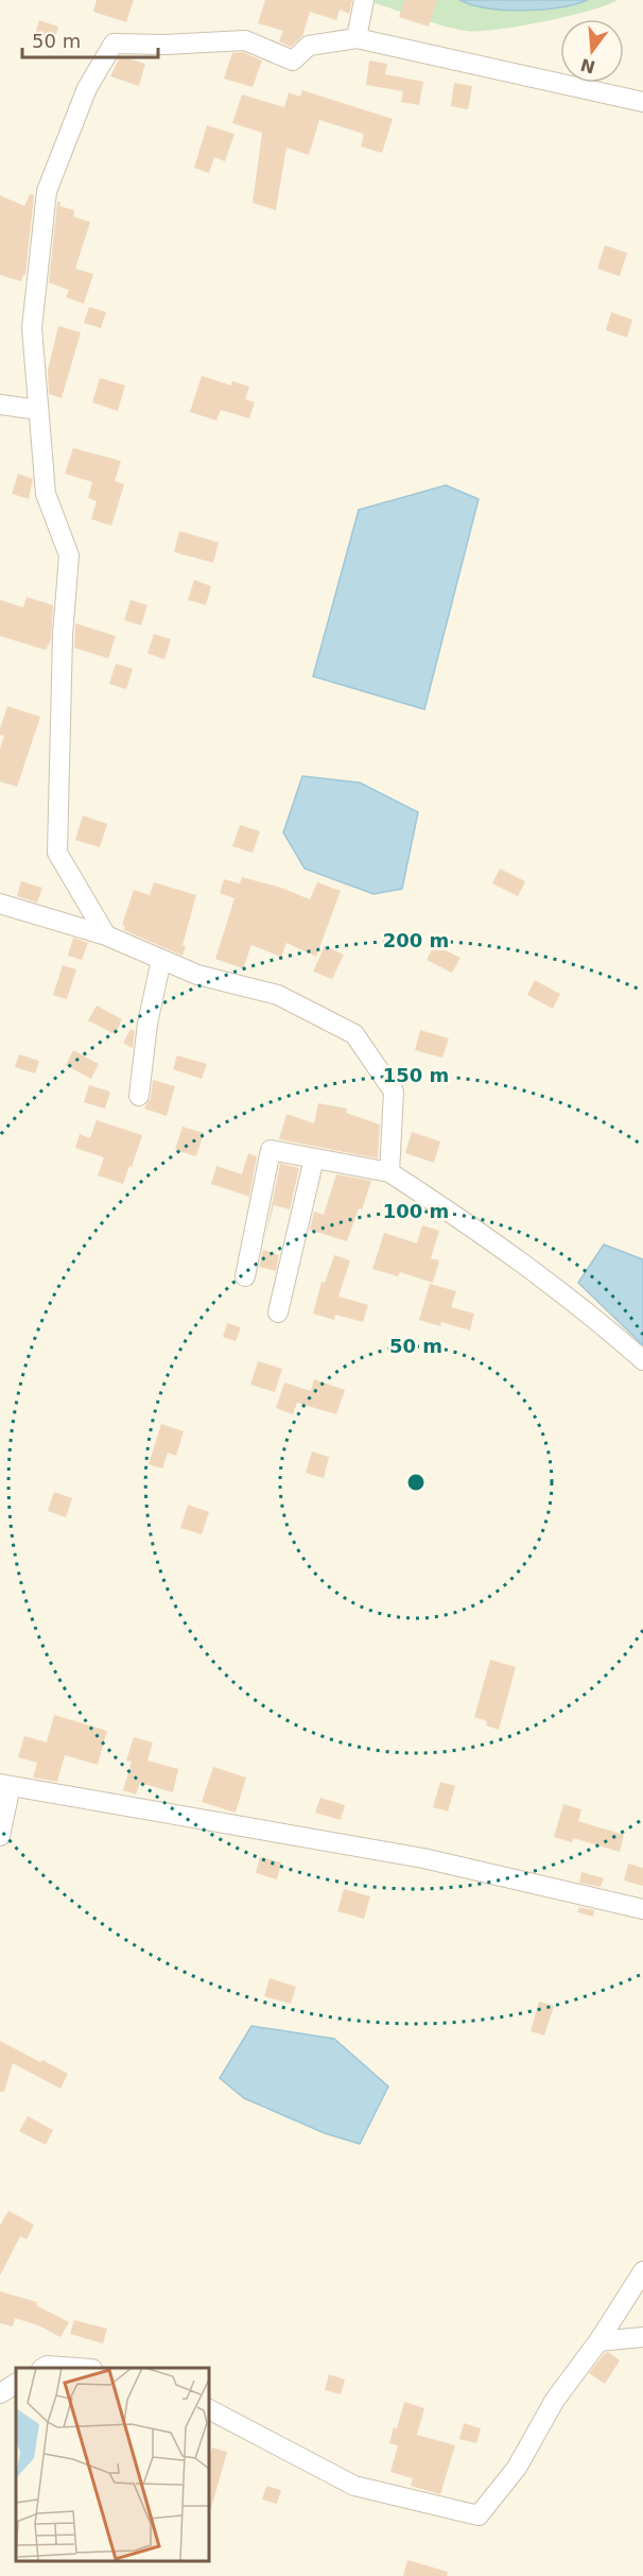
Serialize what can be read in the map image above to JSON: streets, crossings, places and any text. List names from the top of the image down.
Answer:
{
  "scale_bar": "50 m",
  "north": "bottom",
  "rings": [
    "200 m",
    "150 m",
    "100 m",
    "50 m"
  ]
}
